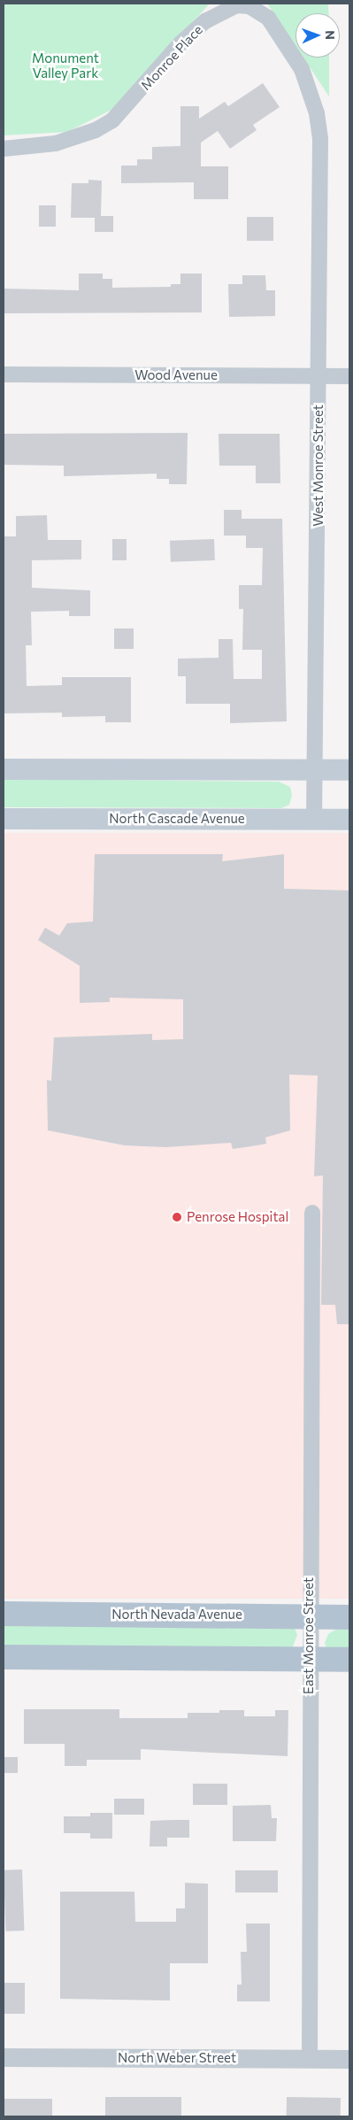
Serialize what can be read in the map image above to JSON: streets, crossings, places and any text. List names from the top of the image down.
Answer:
{
  "streets": {
    "main road": ["North Cascade Avenue", "North Nevada Avenue"],
    "street": [
      "Monroe Place",
      "Wood Avenue",
      "West Monroe Street",
      "East Monroe Street",
      "North Weber Street"
    ]
  },
  "crossings": [
    ["Monroe Place", "West Monroe Street"],
    ["Wood Avenue", "West Monroe Street"],
    ["West Monroe Street", "North Cascade Avenue"],
    ["North Nevada Avenue", "East Monroe Street"],
    ["East Monroe Street", "North Weber Street"]
  ],
  "parks": ["Monument Valley Park"],
  "places": ["Penrose Hospital"],
  "north": "right"
}
